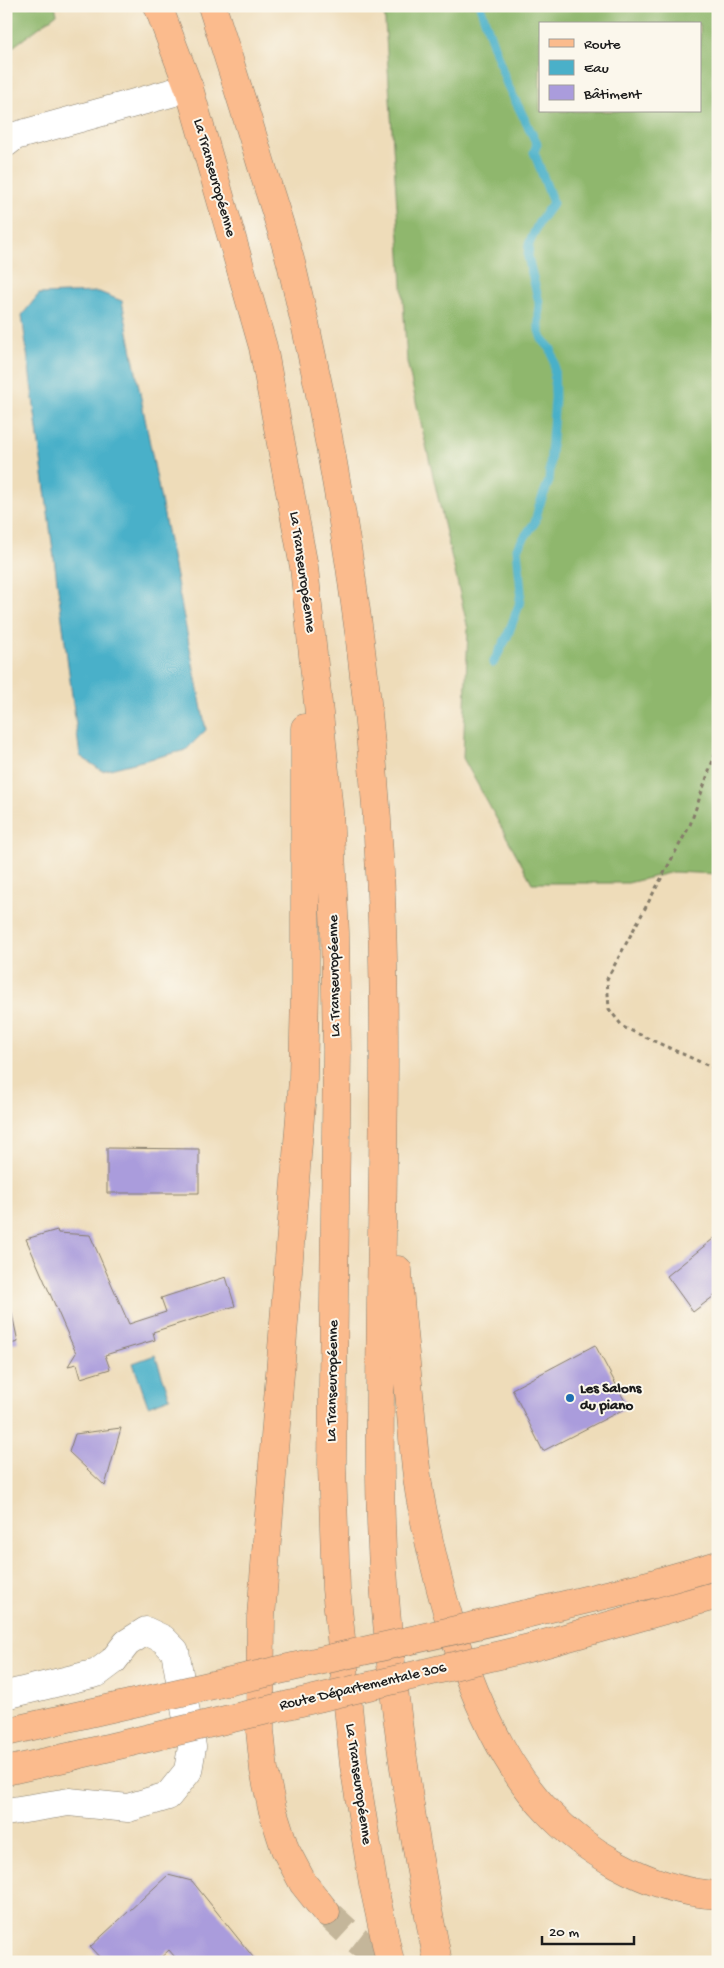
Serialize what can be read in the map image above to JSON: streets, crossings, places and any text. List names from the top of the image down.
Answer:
{
  "streets": {
    "main road": ["La Transeuropéenne", "Route Départementale 306"]
  },
  "places": ["Les Salons du piano"],
  "legend": ["Route", "Eau", "Bâtiment"],
  "scale_bar": "20 m"
}
